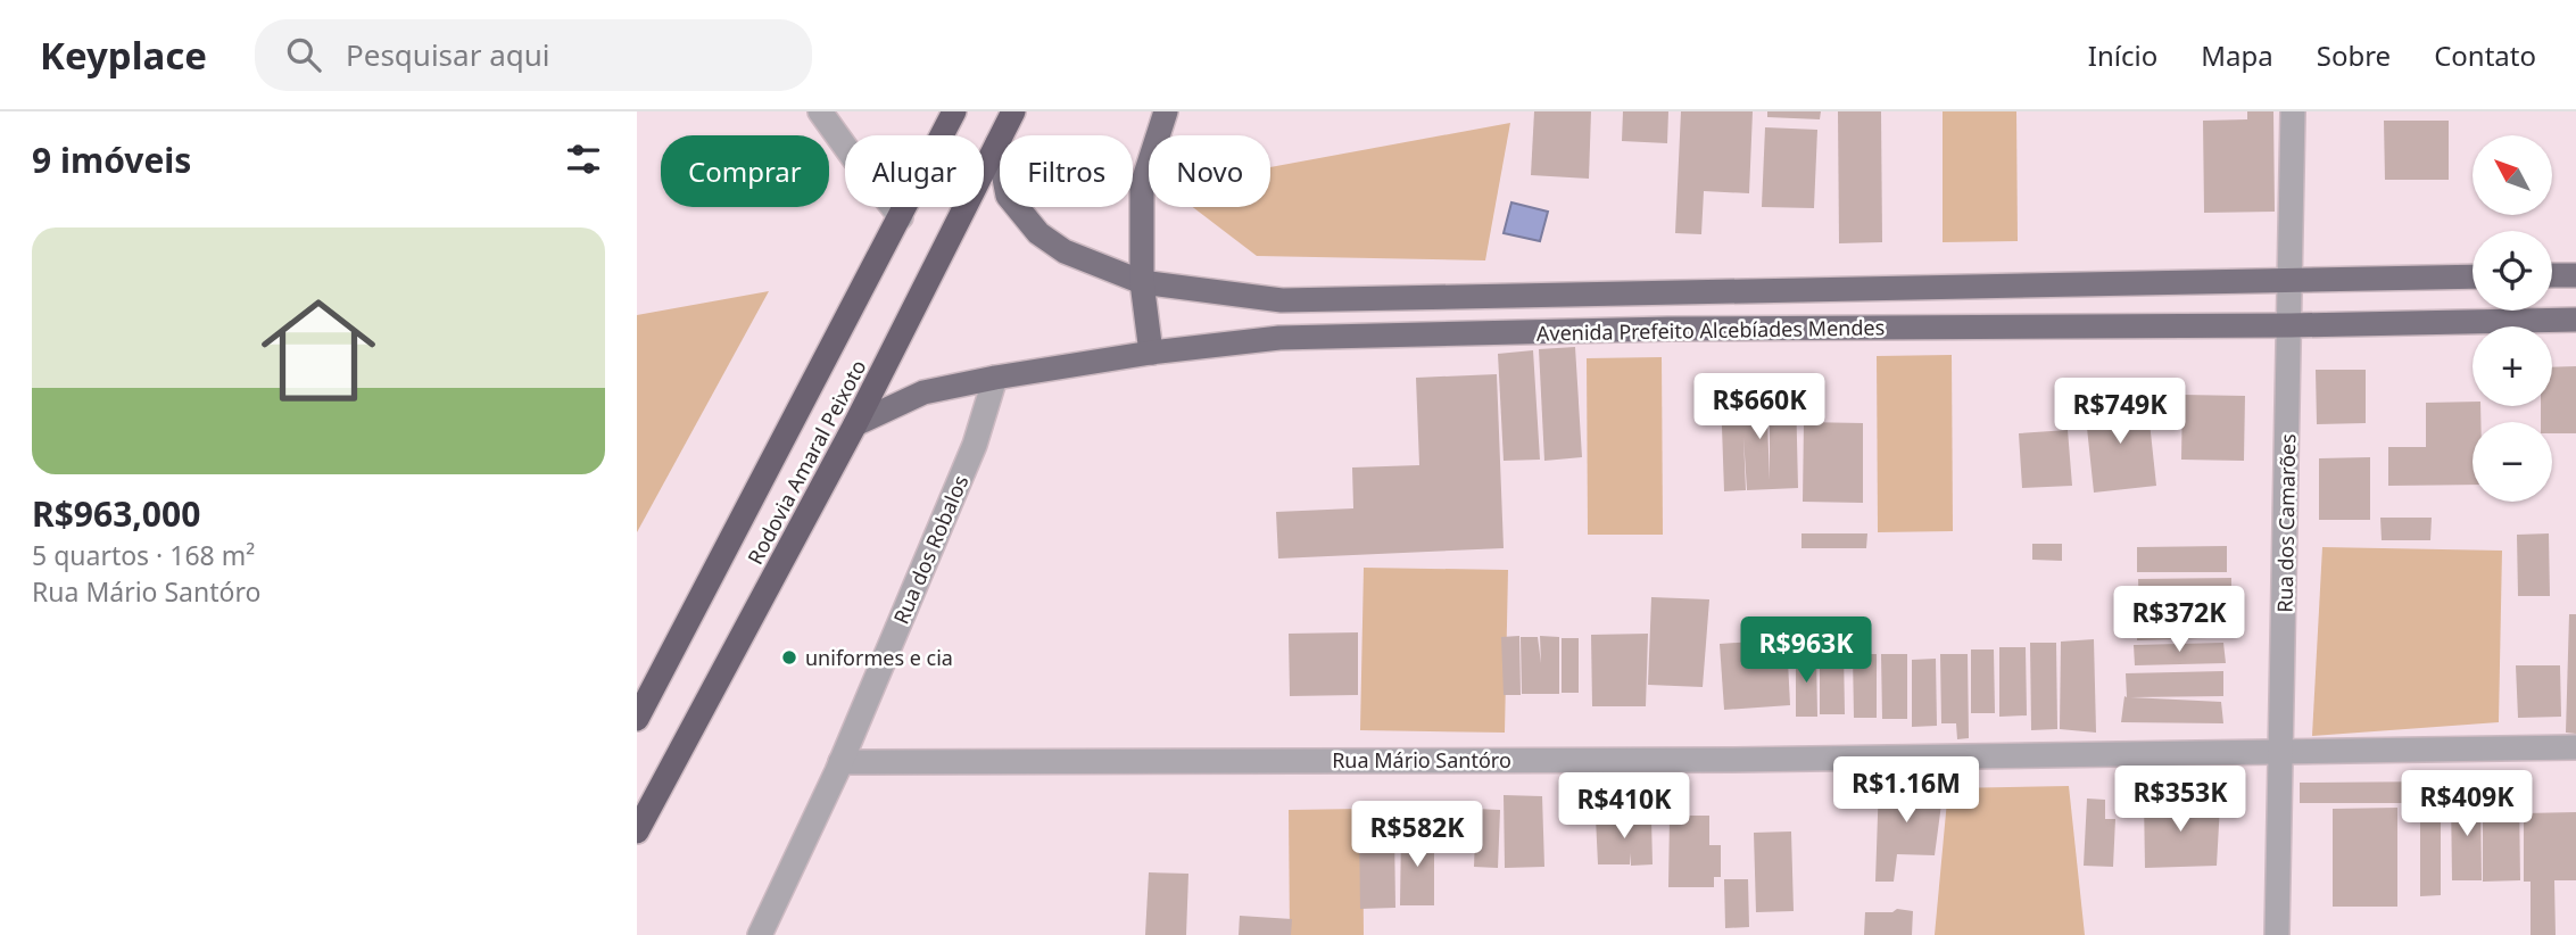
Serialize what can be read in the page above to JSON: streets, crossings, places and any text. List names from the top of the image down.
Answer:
{
  "streets": {
    "highway": ["Rodovia Amaral Peixoto"],
    "main road": ["Avenida Prefeito Alcebíades Mendes"],
    "street": ["Rua dos Camarões", "Rua dos Robalos", "Rua Mário Santóro"]
  },
  "crossings": [
    ["Avenida Prefeito Alcebíades Mendes", "Rodovia Amaral Peixoto"],
    ["Avenida Prefeito Alcebíades Mendes", "Rua dos Camarões"],
    ["Avenida Prefeito Alcebíades Mendes", "Rua dos Robalos"],
    ["Rua dos Camarões", "Rua Mário Santóro"],
    ["Rua dos Robalos", "Rua Mário Santóro"]
  ],
  "places": ["uniformes e cia"],
  "north": "top left",
  "page": {
    "header": "Keyplace",
    "search": "Pesquisar aqui",
    "nav": [
      "Início",
      "Mapa",
      "Sobre",
      "Contato"
    ],
    "heading": "9 imóveis",
    "map_buttons": ["+", "−"],
    "chip": [
      "Comprar",
      "Alugar",
      "Filtros",
      "Novo"
    ],
    "list": [
      {
        "name": "R$963,000",
        "note": "5 quartos · 168 m² · Rua Mário Santóro"
      }
    ],
    "price": [
      "R$660K",
      "R$749K",
      "R$372K",
      "R$963K",
      "R$1.16M",
      "R$353K",
      "R$409K",
      "R$410K",
      "R$582K"
    ]
  }
}
